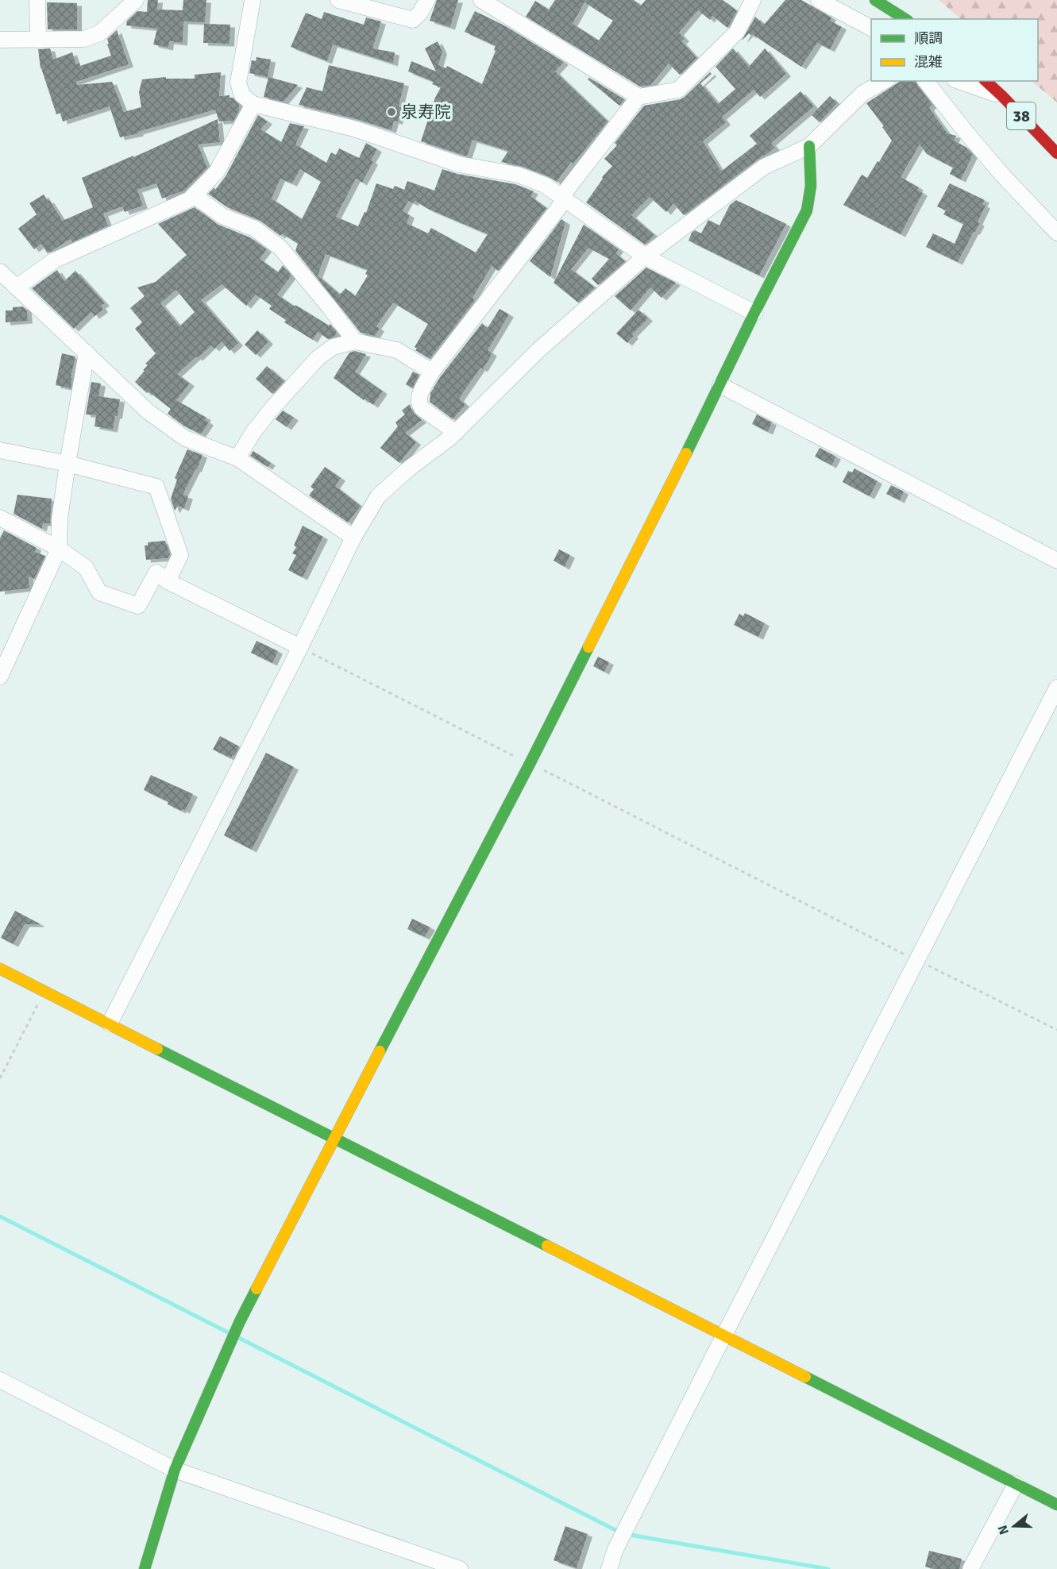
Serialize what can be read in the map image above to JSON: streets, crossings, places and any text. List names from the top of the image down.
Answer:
{
  "streets": {
    "street": ["38"]
  },
  "places": ["泉寿院"],
  "legend": ["順調", "混雑"],
  "north": "left"
}
